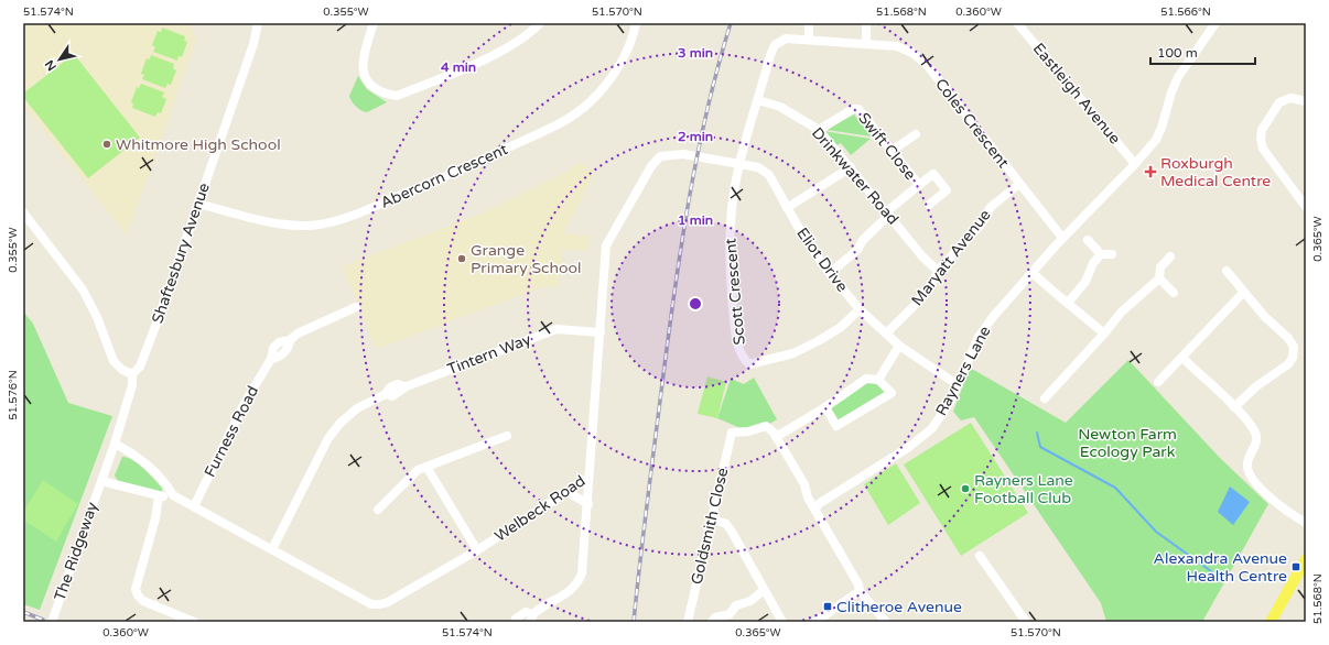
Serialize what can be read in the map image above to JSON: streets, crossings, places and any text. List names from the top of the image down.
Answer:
{
  "streets": {
    "street": [
      "Eastleigh Avenue",
      "Coles Crescent",
      "Swift Close",
      "Abercorn Crescent",
      "Drinkwater Road",
      "Shaftesbury Avenue",
      "Maryatt Avenue",
      "Eliot Drive",
      "Scott Crescent",
      "Tintern Way",
      "Rayners Lane",
      "Furness Road",
      "Welbeck Road",
      "Goldsmith Close",
      "The Ridgeway"
    ]
  },
  "crossings": [
    ["Eastleigh Avenue", "Rayners Lane"],
    ["Coles Crescent", "Drinkwater Road"],
    ["Coles Crescent", "Maryatt Avenue"],
    ["Coles Crescent", "Eliot Drive"],
    ["Coles Crescent", "Scott Crescent"],
    ["Coles Crescent", "Rayners Lane"],
    ["Coles Crescent", "Welbeck Road"],
    ["Swift Close", "Drinkwater Road"],
    ["Swift Close", "Eliot Drive"],
    ["Abercorn Crescent", "Shaftesbury Avenue"],
    ["Drinkwater Road", "Maryatt Avenue"],
    ["Shaftesbury Avenue", "Welbeck Road"],
    ["Shaftesbury Avenue", "The Ridgeway"],
    ["Maryatt Avenue", "Eliot Drive"],
    ["Eliot Drive", "Scott Crescent"],
    ["Eliot Drive", "Rayners Lane"],
    ["Eliot Drive", "Welbeck Road"],
    ["Scott Crescent", "Welbeck Road"],
    ["Tintern Way", "Welbeck Road"],
    ["Furness Road", "Welbeck Road"]
  ],
  "parks": ["Newton Farm Ecology Park"],
  "places": {
    "other": ["Whitmore High School", "Grange Primary School", "Rayners Lane Football Club"],
    "health": ["Roxburgh Medical Centre"],
    "transit": ["Alexandra Avenue Health Centre", "Clitheroe Avenue"]
  },
  "scale_bar": "100 m",
  "north": "bottom left",
  "coordinates": [
    "51.574°N",
    "0.355°W",
    "51.570°N",
    "51.568°N",
    "0.360°W",
    "51.566°N",
    "0.365°W",
    "51.576°N"
  ],
  "rings": [
    "3 min",
    "4 min",
    "2 min",
    "1 min"
  ]
}
